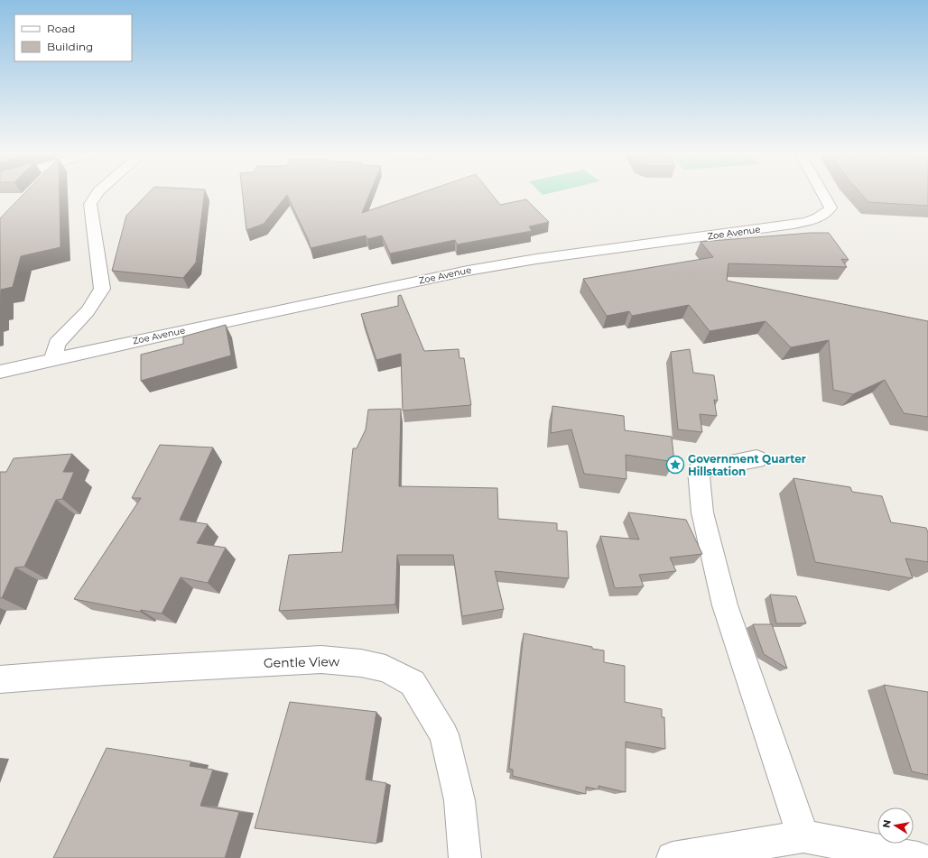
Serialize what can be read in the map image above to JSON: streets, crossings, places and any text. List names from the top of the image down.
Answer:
{
  "streets": {
    "street": ["Zoe Avenue", "Gentle View"]
  },
  "places": {
    "place": ["Government Quarter Hillstation"]
  },
  "legend": ["Road", "Building"],
  "north": "left"
}
